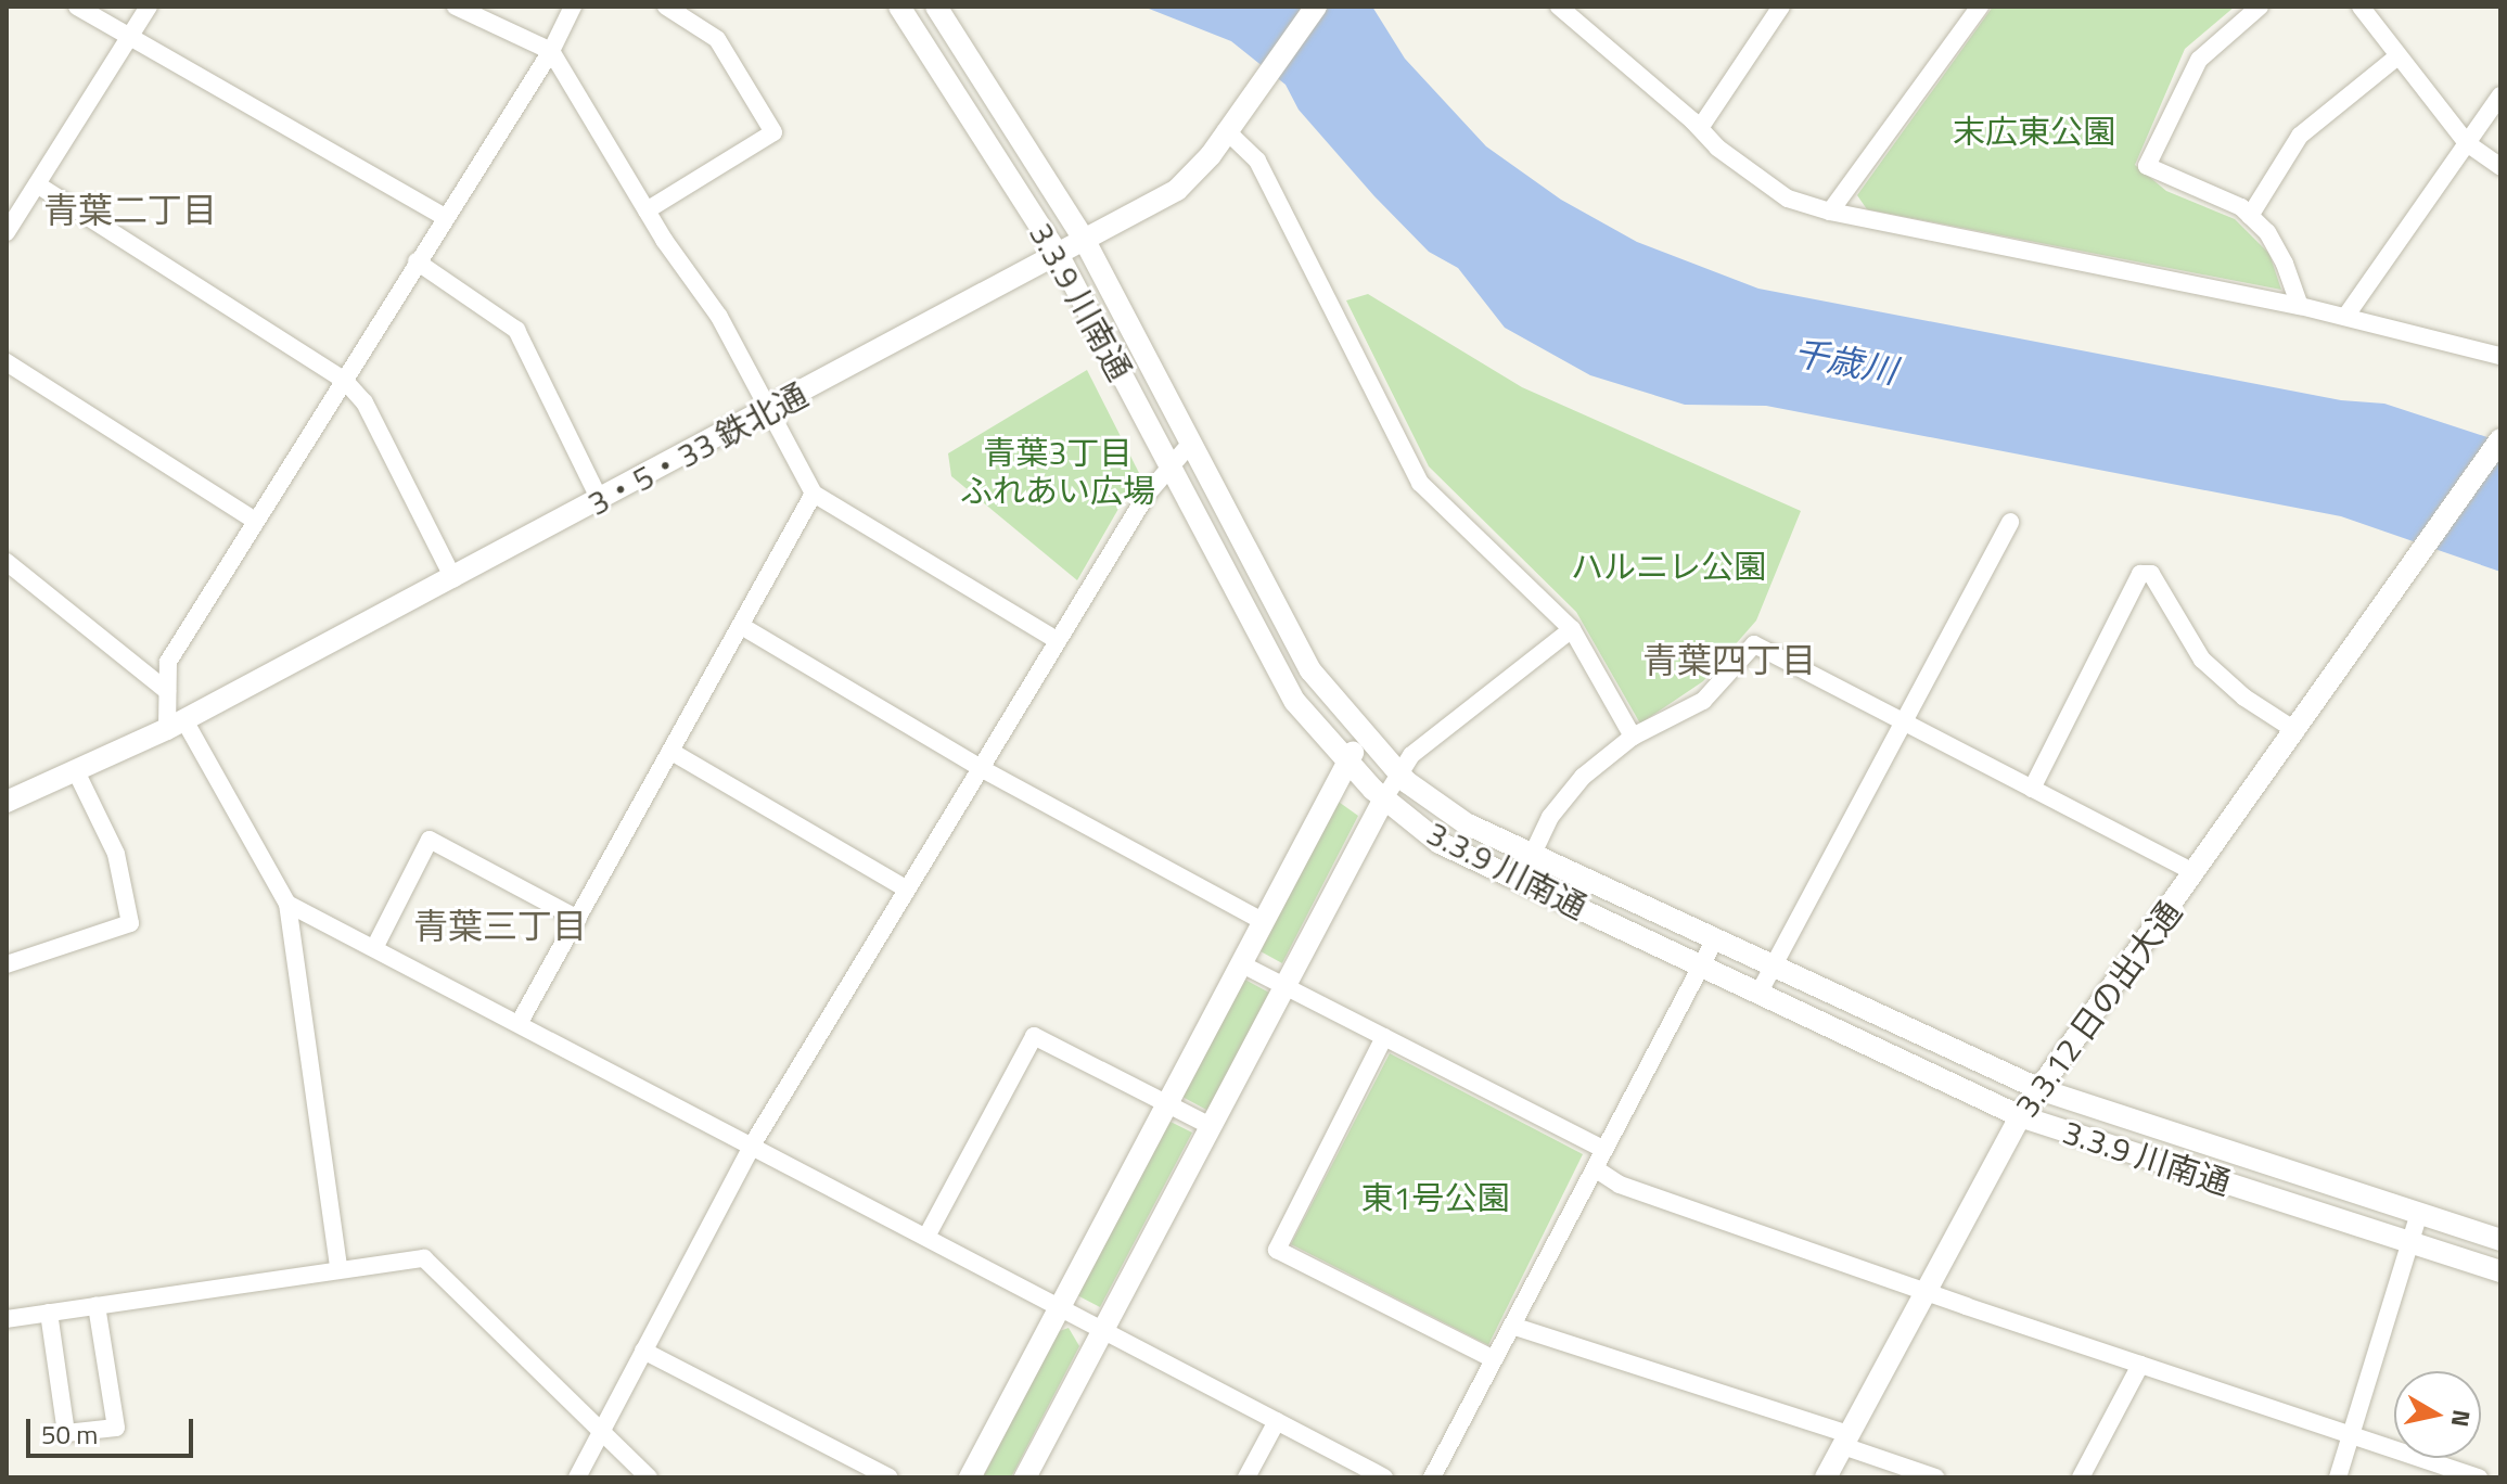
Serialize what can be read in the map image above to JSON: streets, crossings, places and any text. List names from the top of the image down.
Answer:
{
  "streets": {
    "street": ["3.3.9 川南通", "3・5・33 鉄北通", "3.3.12 日の出大通"]
  },
  "crossings": [
    ["3.3.9 川南通", "3・5・33 鉄北通"],
    ["3.3.9 川南通", "3.3.12 日の出大通"]
  ],
  "districts": ["青葉二丁目", "青葉四丁目", "青葉三丁目"],
  "water": ["千歳川"],
  "parks": [
    "末広東公園",
    "青葉3丁目 ふれあい広場",
    "ハルニレ公園",
    "東1号公園"
  ],
  "scale_bar": "50 m",
  "north": "right"
}
